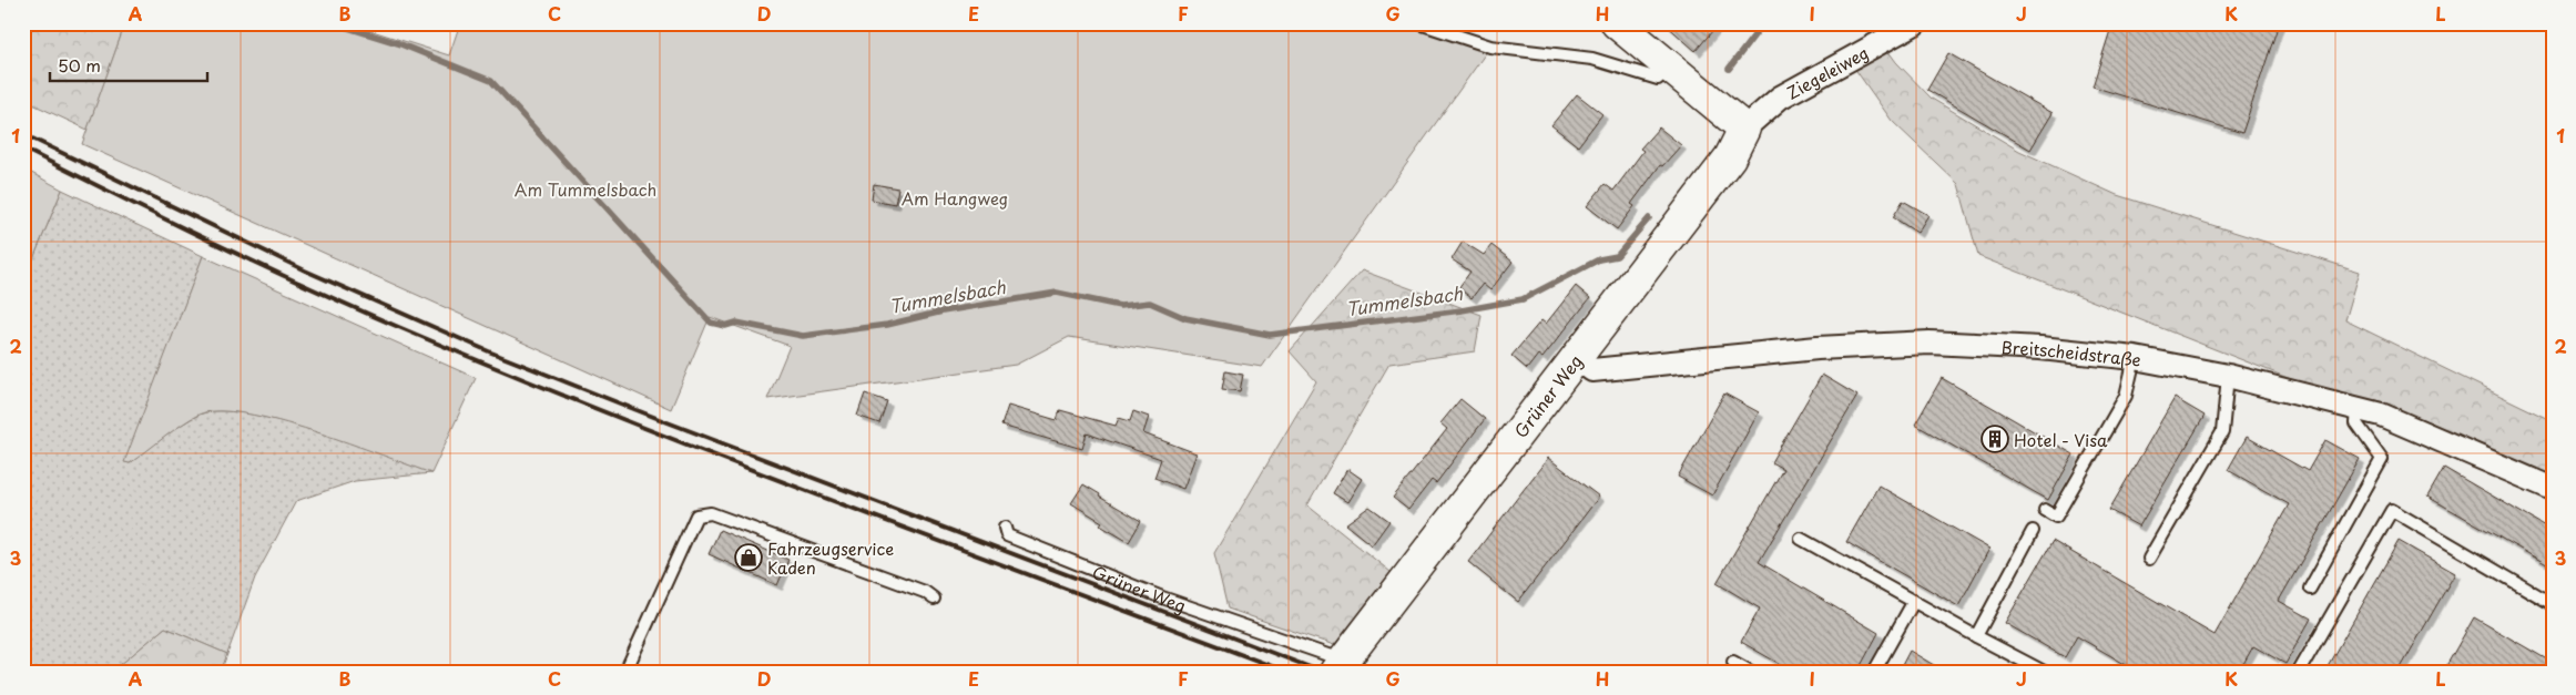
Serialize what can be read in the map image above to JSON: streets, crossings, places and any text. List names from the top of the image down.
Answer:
{
  "streets": {
    "street": ["Ziegeleiweg", "Breitscheidstraße", "Grüner Weg"]
  },
  "crossings": [
    ["Ziegeleiweg", "Grüner Weg"],
    ["Breitscheidstraße", "Grüner Weg"]
  ],
  "water": ["Tummelsbach"],
  "parks": ["Am Tummelsbach", "Am Hangweg"],
  "places": {
    "building": ["Hotel - Visa"],
    "shop": ["Fahrzeugservice Kaden"]
  },
  "scale_bar": "50 m",
  "grid": {
    "columns": [
      "A",
      "B",
      "C",
      "D",
      "E",
      "F",
      "G",
      "H",
      "I",
      "J",
      "K",
      "L"
    ],
    "rows": ["1", "2", "3"]
  }
}
